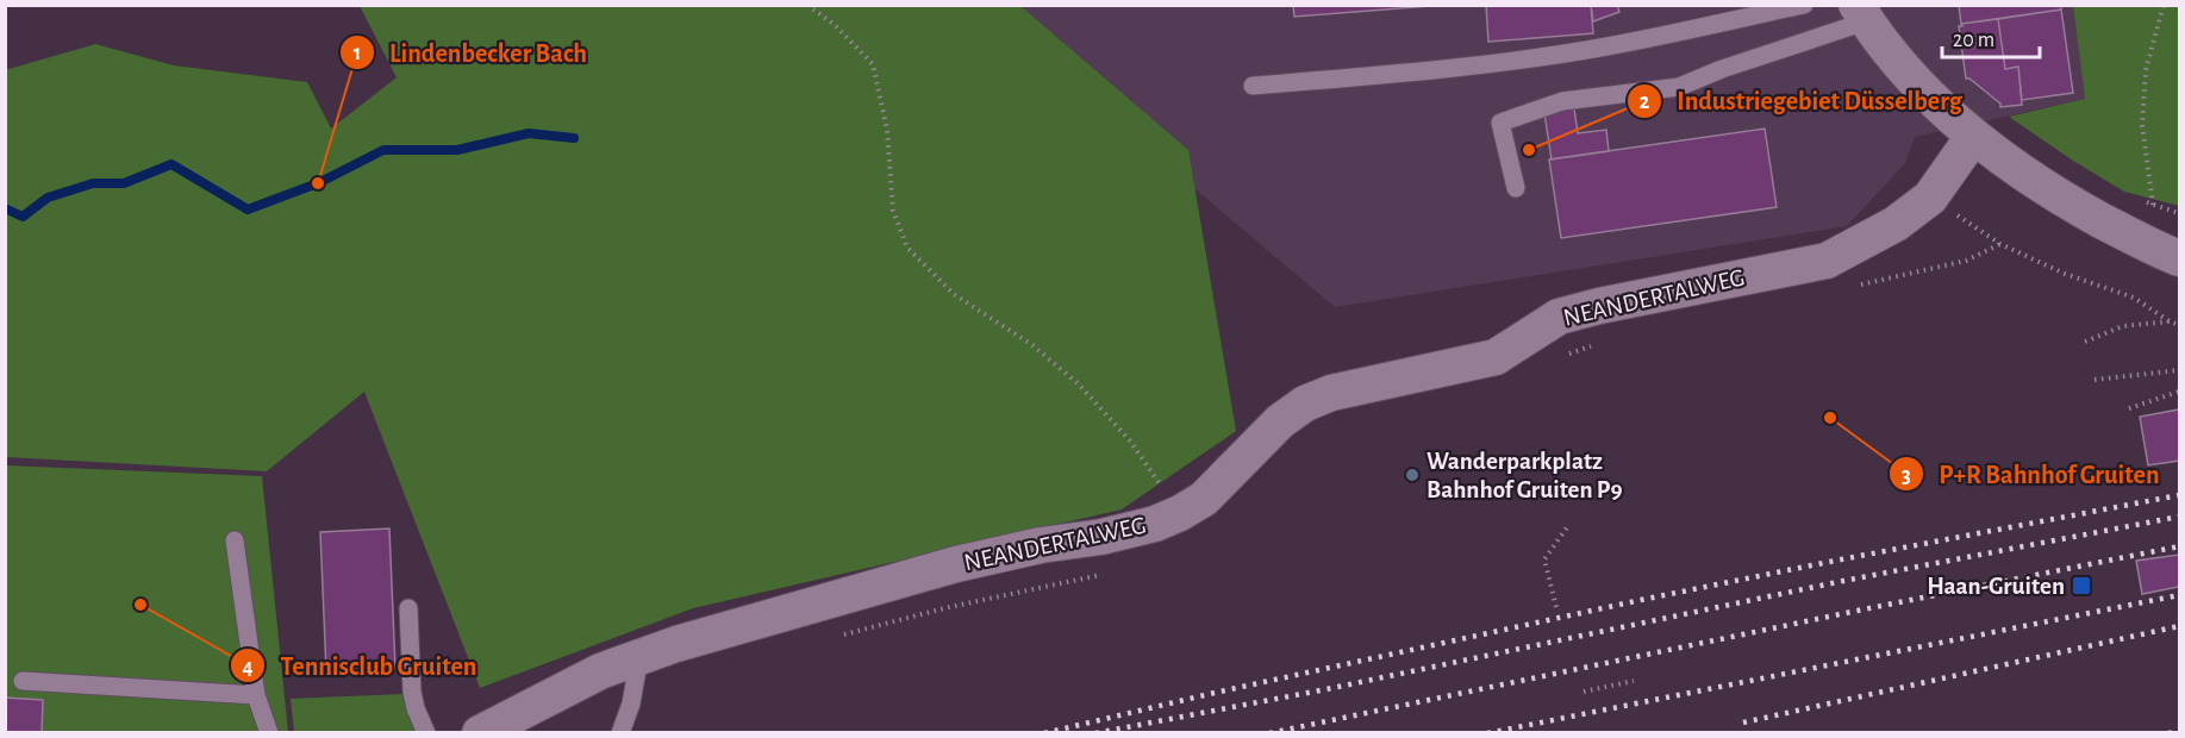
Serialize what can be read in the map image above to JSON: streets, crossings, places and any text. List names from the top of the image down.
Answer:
{
  "streets": {
    "street": ["NEANDERTALWEG"]
  },
  "places": {
    "other": [
      "Industriegebiet Düsselberg",
      "Lindenbecker Bach",
      "P+R Bahnhof Gruiten",
      "Wanderparkplatz Bahnhof Gruiten P9",
      "Tennisclub Gruiten"
    ],
    "transit": ["Haan-Gruiten"]
  },
  "scale_bar": "20 m"
}
